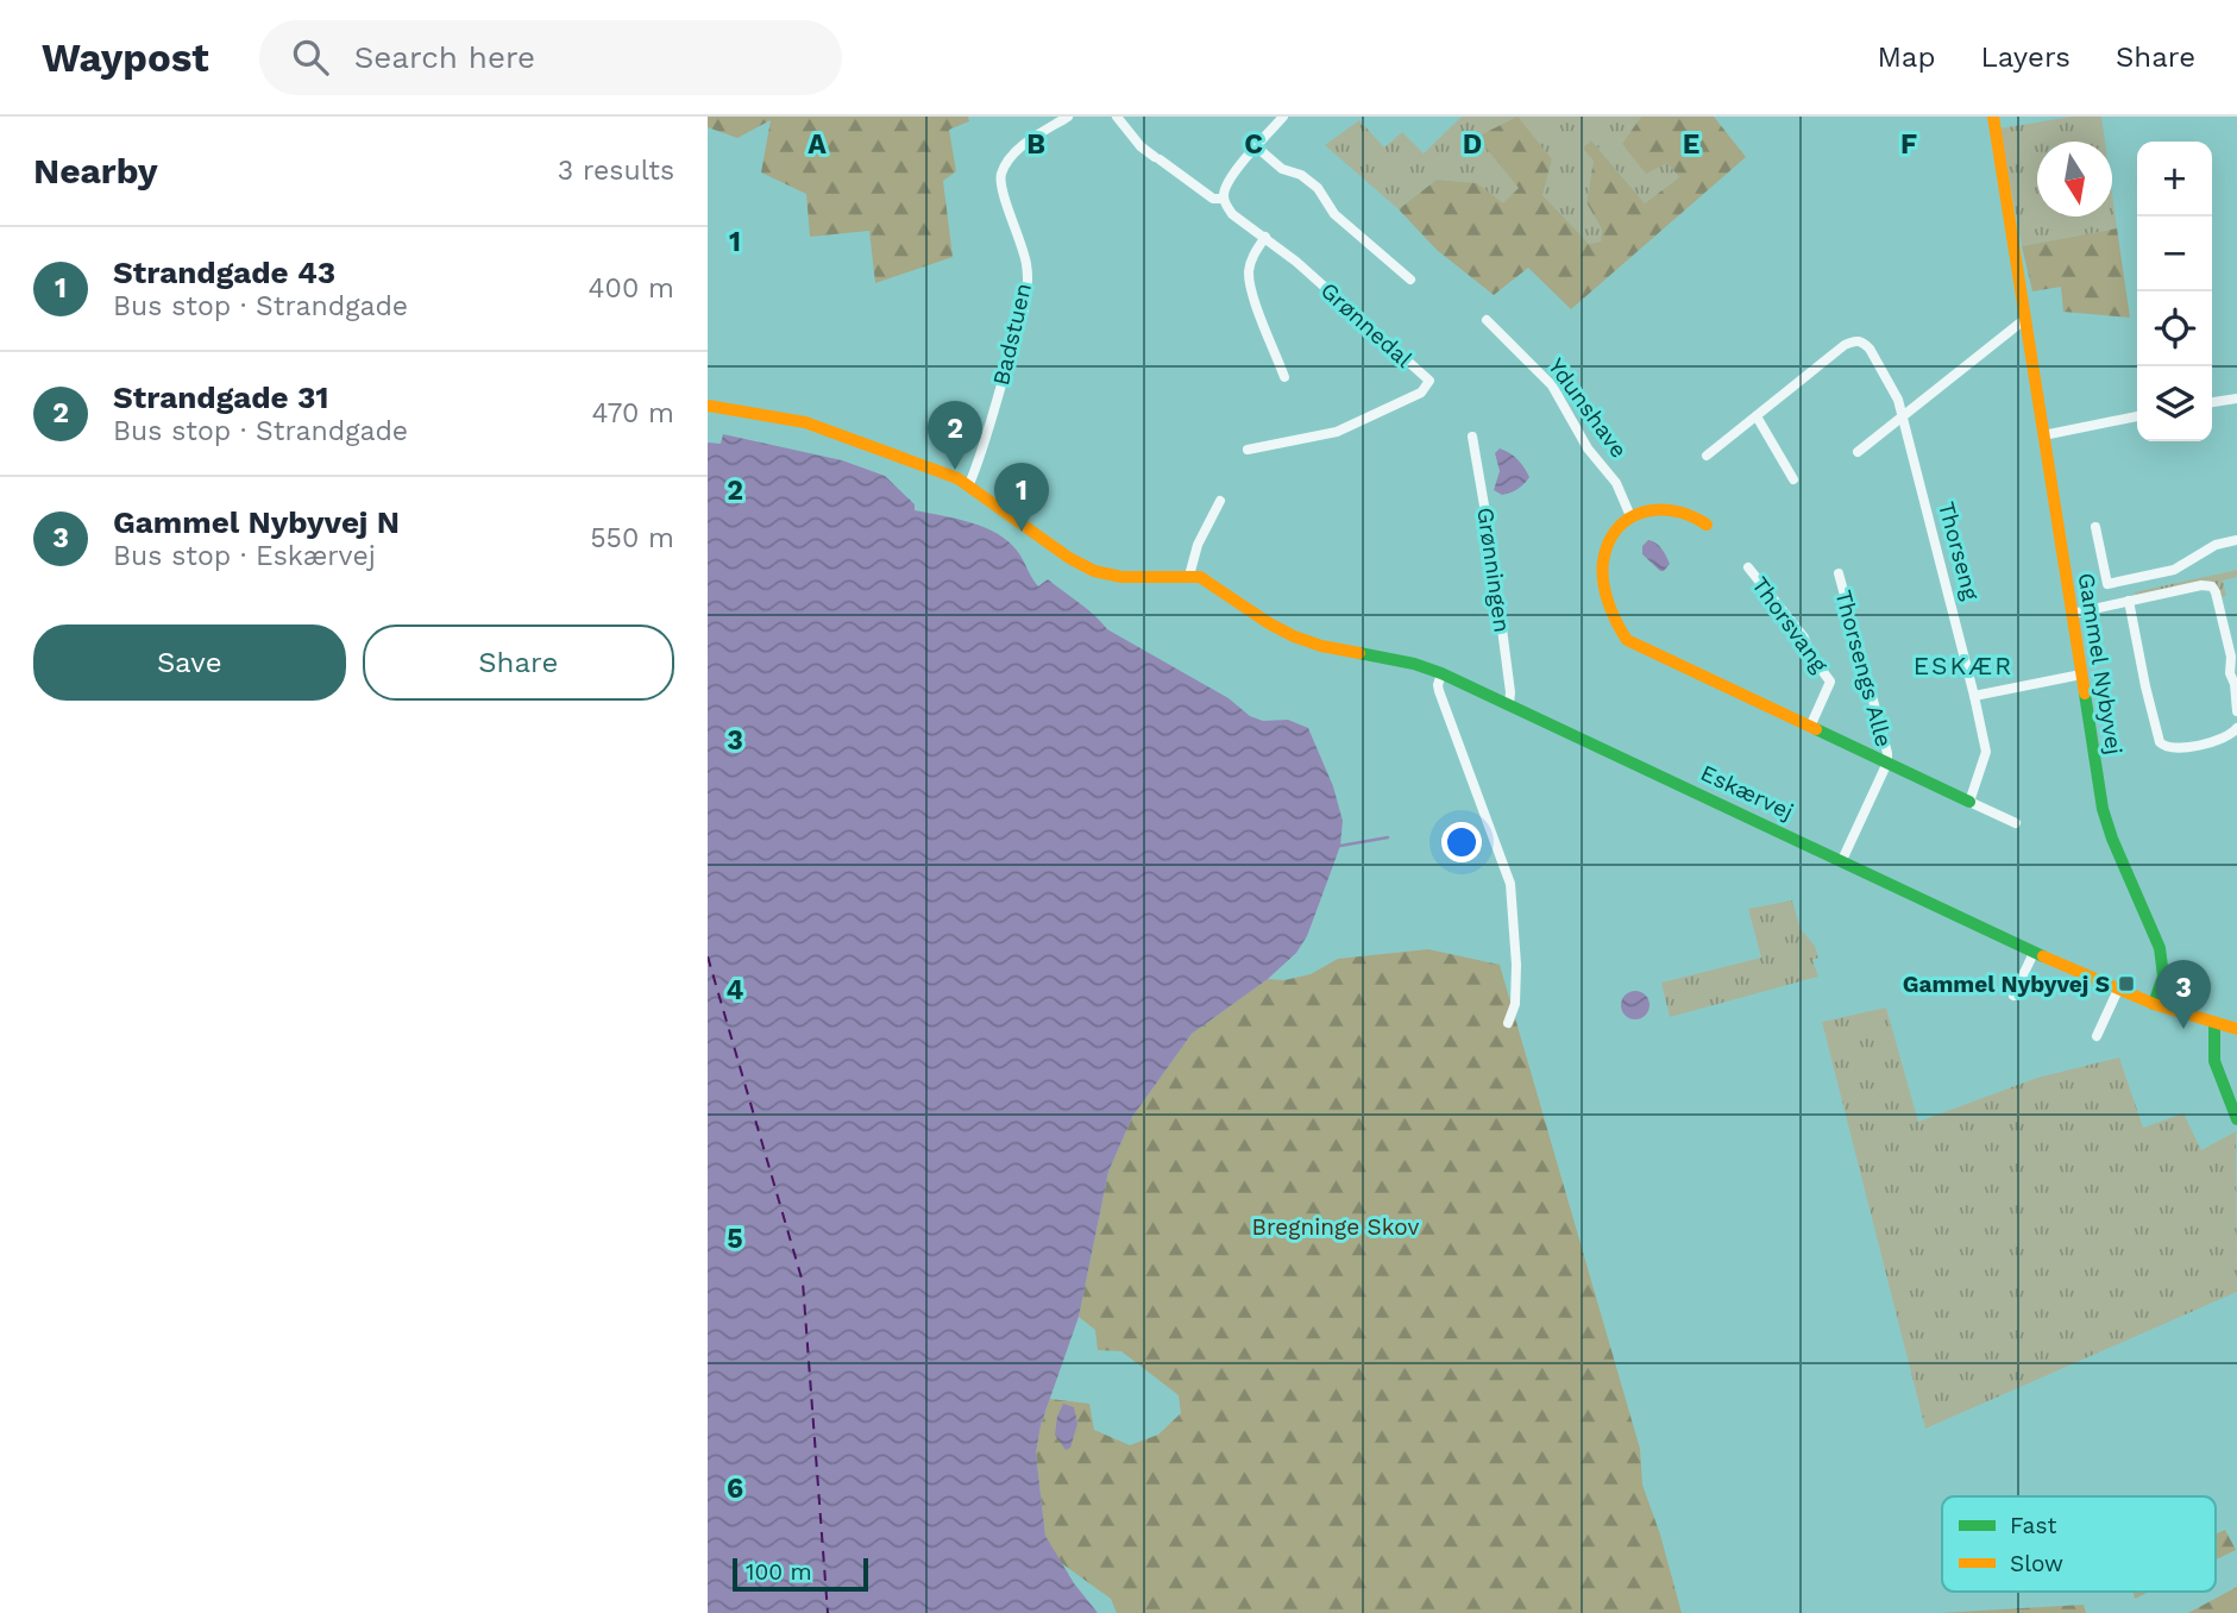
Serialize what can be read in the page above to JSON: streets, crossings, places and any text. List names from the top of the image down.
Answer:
{
  "streets": {
    "street": [
      "Grønnedal",
      "Badstuen",
      "Ydunshave",
      "Thorseng",
      "Grønningen",
      "Thorsvang",
      "Gammel Nybyvej",
      "Thorsengs Alle",
      "Eskærvej"
    ]
  },
  "crossings": [
    ["Grønningen", "Eskærvej"],
    ["Gammel Nybyvej", "Eskærvej"]
  ],
  "districts": ["ESKÆR"],
  "parks": ["Bregninge Skov"],
  "places": {
    "transit": ["Gammel Nybyvej S"]
  },
  "legend": ["Fast", "Slow"],
  "scale_bar": "100 m",
  "north": "bottom",
  "page": {
    "header": "Waypost",
    "search": "Search here",
    "nav": ["Map", "Layers", "Share"],
    "heading": ["Nearby", "3 results"],
    "map_buttons": ["+", "−"],
    "list": [
      {
        "mark": "1",
        "name": "Strandgade 43",
        "note": "Bus stop · Strandgade",
        "value": "400 m"
      },
      {
        "mark": "2",
        "name": "Strandgade 31",
        "note": "Bus stop · Strandgade",
        "value": "470 m"
      },
      {
        "mark": "3",
        "name": "Gammel Nybyvej N",
        "note": "Bus stop · Eskærvej",
        "value": "550 m"
      }
    ],
    "pins": ["2", "1", "3"],
    "buttons": ["Save", "Share"],
    "scale": "100 m"
  },
  "grid": {
    "columns": [
      "A",
      "B",
      "C",
      "D",
      "E",
      "F"
    ],
    "rows": [
      "1",
      "2",
      "3",
      "4",
      "5",
      "6"
    ]
  }
}
